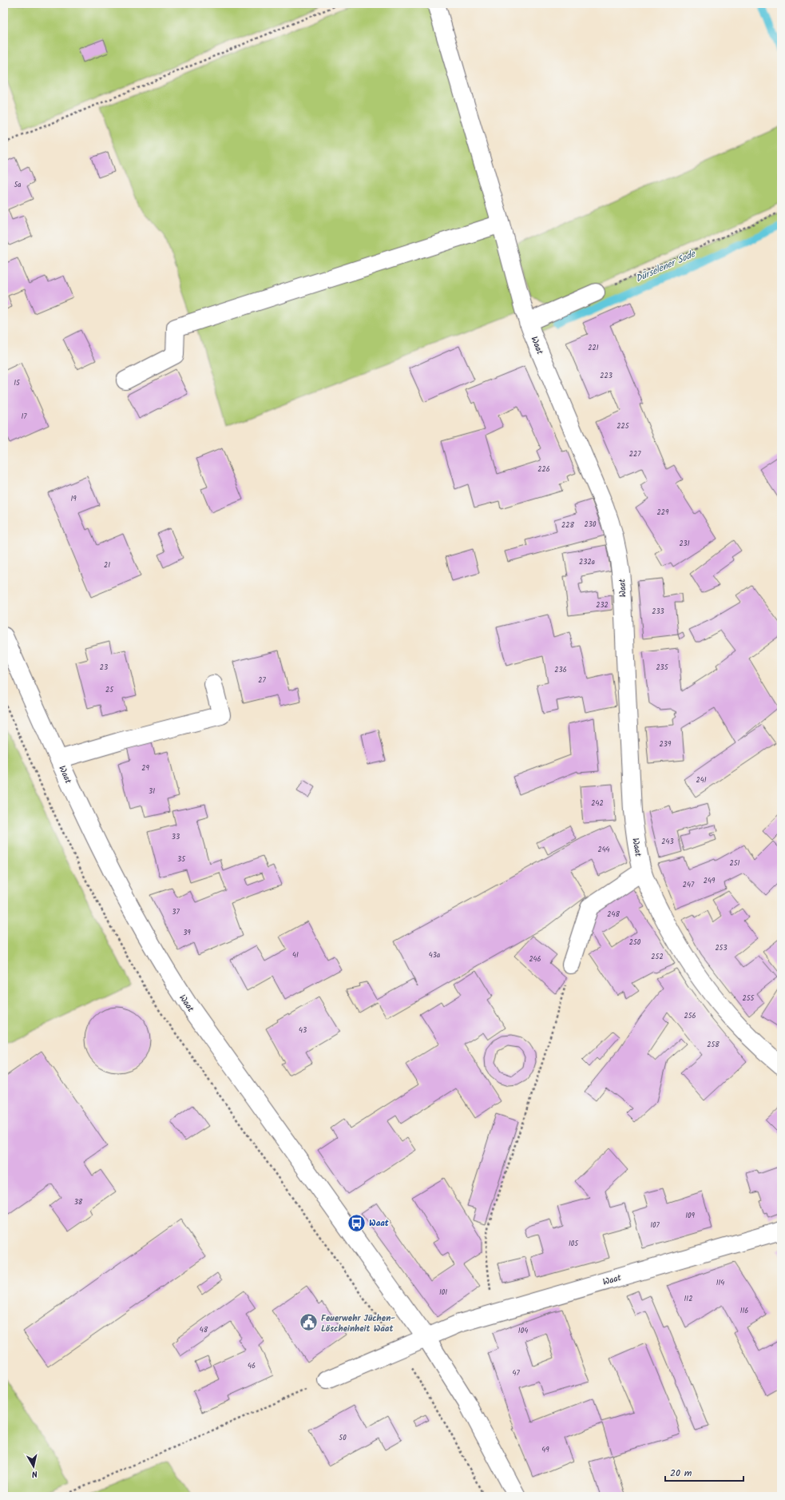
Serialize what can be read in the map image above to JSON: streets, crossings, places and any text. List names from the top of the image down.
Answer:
{
  "streets": {
    "street": ["Waat"]
  },
  "water": ["Dürselener Sode"],
  "places": {
    "bus stop": ["Waat"],
    "public building": ["Feuerwehr Jüchen- Löscheinheit Waat"]
  },
  "house_numbers": [
    "5a",
    "221",
    "223",
    "15",
    "17",
    "225",
    "227",
    "226",
    "19",
    "229",
    "230",
    "228",
    "231",
    "232a",
    "21",
    "232",
    "233",
    "23",
    "235",
    "236",
    "27",
    "25",
    "239",
    "29",
    "241",
    "31",
    "242",
    "33",
    "243",
    "244",
    "35",
    "251",
    "249",
    "247",
    "37",
    "248",
    "39",
    "250",
    "253",
    "41",
    "43a",
    "252",
    "246",
    "255",
    "256",
    "43",
    "258",
    "38",
    "109",
    "107",
    "105",
    "114",
    "101",
    "112",
    "116",
    "48",
    "104",
    "46",
    "47",
    "50",
    "49"
  ],
  "scale_bar": "20 m",
  "north": "bottom"
}
